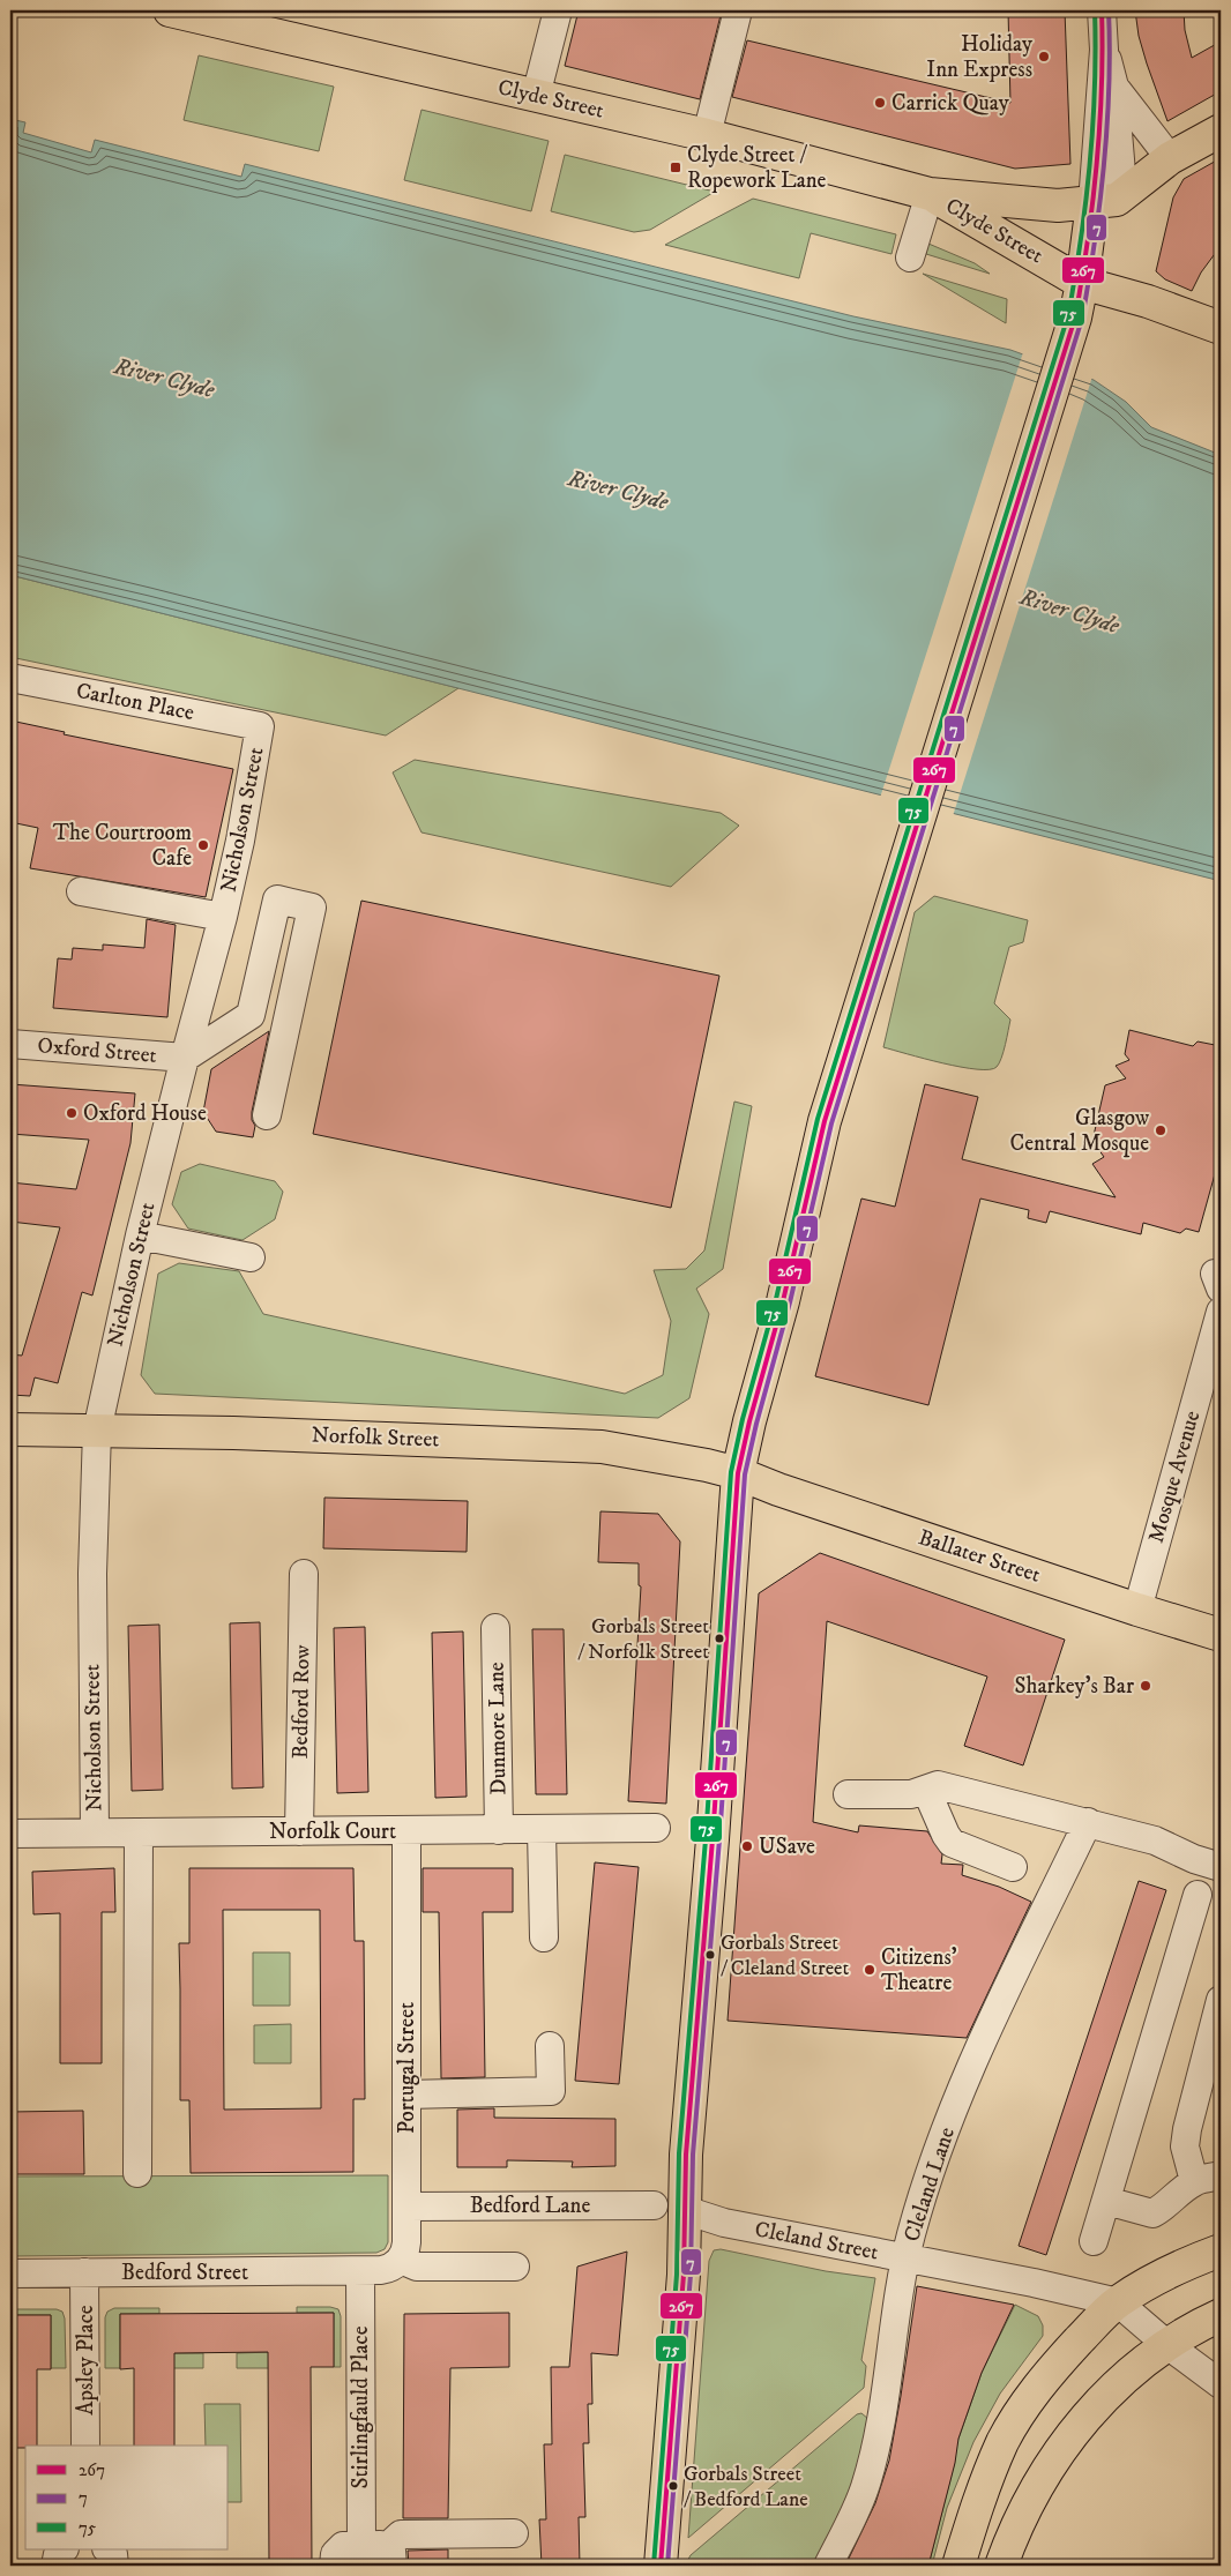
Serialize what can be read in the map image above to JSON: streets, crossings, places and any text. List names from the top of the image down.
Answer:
{
  "streets": {
    "main road": ["Clyde Street", "Norfolk Street", "Ballater Street"],
    "street": [
      "Carlton Place",
      "Nicholson Street",
      "Oxford Street",
      "Mosque Avenue",
      "Bedford Row",
      "Dunmore Lane",
      "Norfolk Court",
      "Portugal Street",
      "Cleland Lane",
      "Bedford Lane",
      "Cleland Street",
      "Bedford Street",
      "Apsley Place",
      "Stirlingfauld Place"
    ]
  },
  "crossings": [
    ["Carlton Place", "Nicholson Street"],
    ["Nicholson Street", "Oxford Street"],
    ["Nicholson Street", "Norfolk Street"],
    ["Nicholson Street", "Norfolk Court"],
    ["Norfolk Street", "Ballater Street"],
    ["Mosque Avenue", "Ballater Street"],
    ["Bedford Row", "Norfolk Court"],
    ["Dunmore Lane", "Norfolk Court"],
    ["Norfolk Court", "Portugal Street"],
    ["Portugal Street", "Bedford Lane"],
    ["Cleland Lane", "Cleland Street"],
    ["Bedford Street", "Apsley Place"],
    ["Bedford Street", "Stirlingfauld Place"]
  ],
  "water": ["River Clyde"],
  "places": {
    "other": [
      "Holiday Inn Express",
      "Carrick Quay",
      "The Courtroom Cafe",
      "Oxford House",
      "Glasgow Central Mosque",
      "Gorbals Street / Norfolk Street",
      "Sharkey's Bar",
      "USave",
      "Gorbals Street / Cleland Street",
      "Citizens' Theatre",
      "Gorbals Street / Bedford Lane"
    ],
    "transit": ["Clyde Street / Ropework Lane"]
  },
  "lines": ["transit line 267", "transit line 7", "transit line 75"],
  "legend": ["267", "7", "75"]
}
